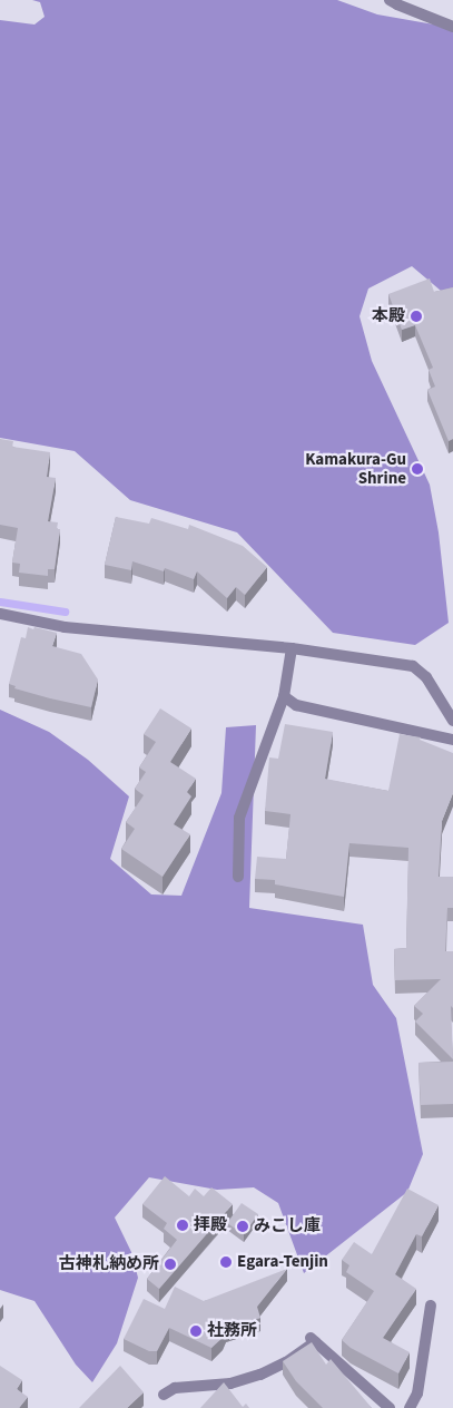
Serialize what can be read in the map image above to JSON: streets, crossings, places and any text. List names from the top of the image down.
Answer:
{
  "places": [
    "本殿",
    "Kamakura-Gu Shrine",
    "拝殿",
    "みこし庫",
    "Egara-Tenjin",
    "古神札納め所",
    "社務所"
  ]
}
